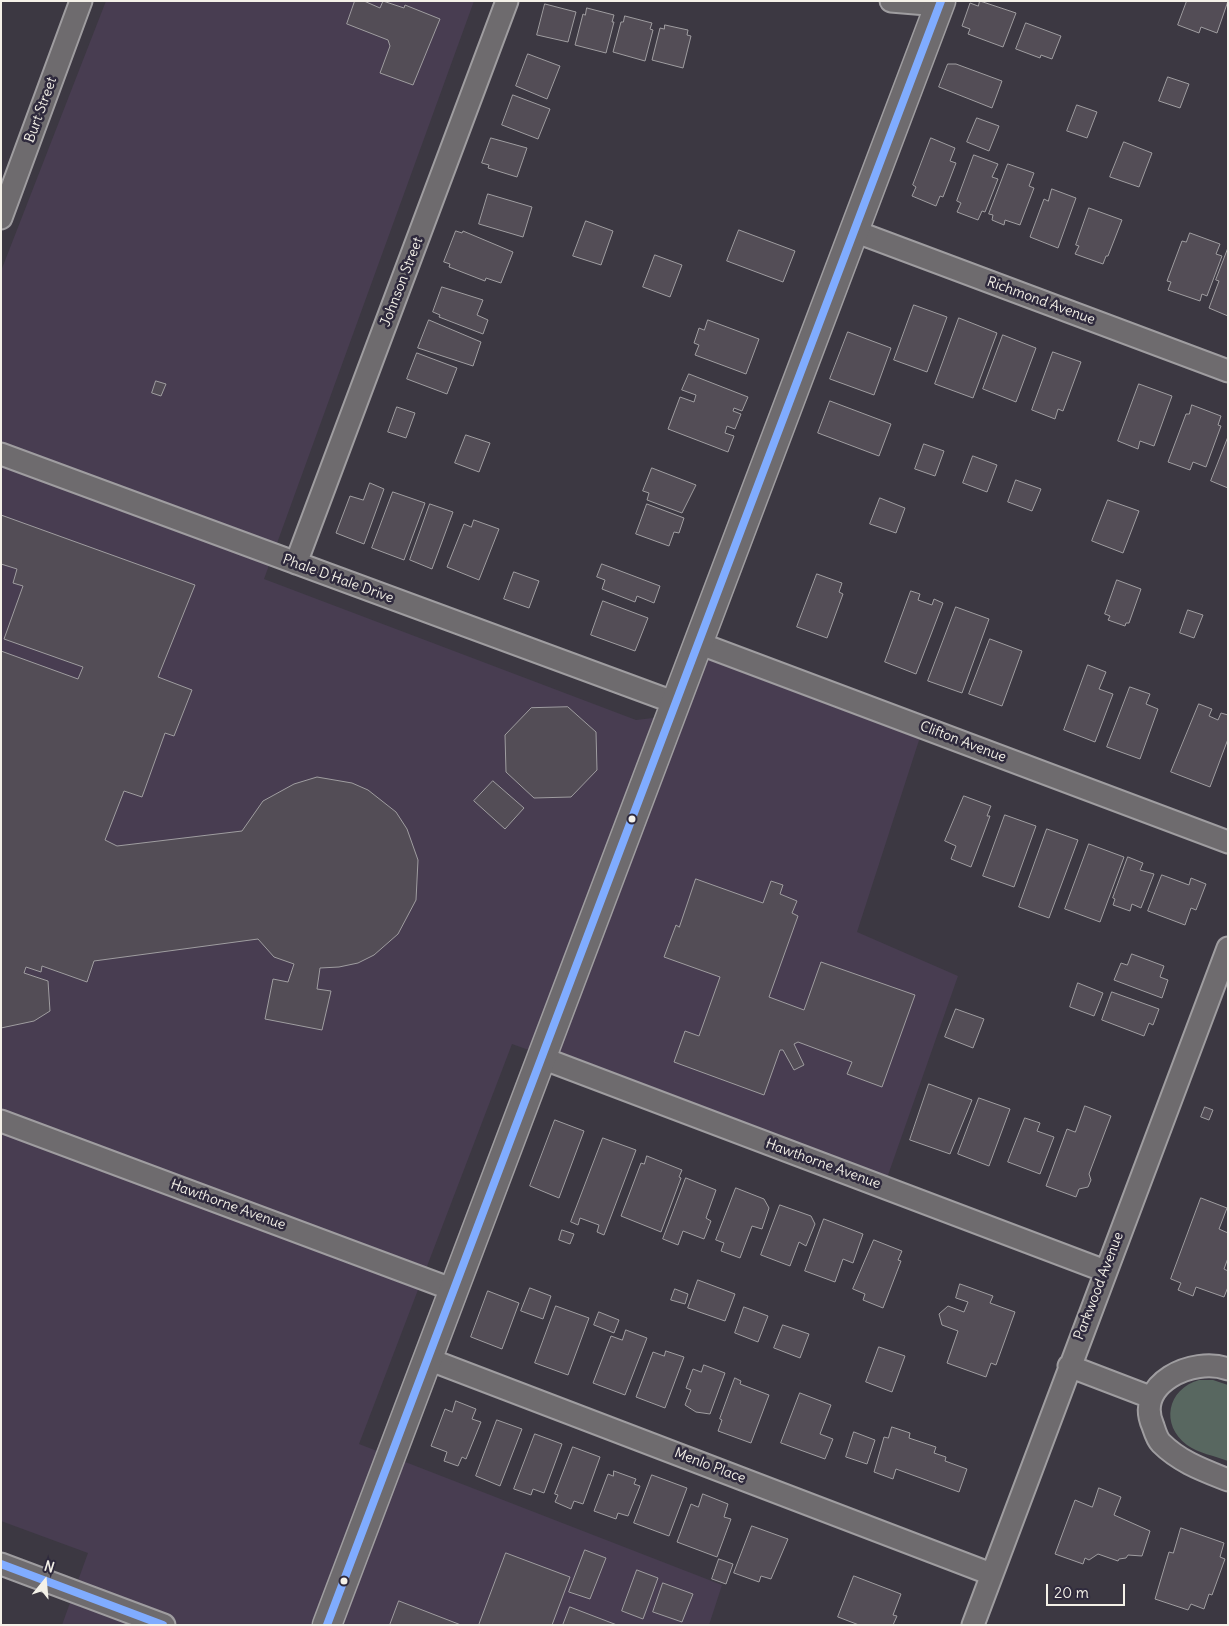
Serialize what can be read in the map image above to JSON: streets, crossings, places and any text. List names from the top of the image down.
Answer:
{
  "streets": {
    "street": [
      "Burt Street",
      "Johnson Street",
      "Richmond Avenue",
      "Phale D Hale Drive",
      "Clifton Avenue",
      "Hawthorne Avenue",
      "Parkwood Avenue",
      "Menlo Place"
    ]
  },
  "crossings": [
    ["Johnson Street", "Phale D Hale Drive"],
    ["Hawthorne Avenue", "Parkwood Avenue"],
    ["Parkwood Avenue", "Menlo Place"]
  ],
  "scale_bar": "20 m",
  "north": "top"
}
